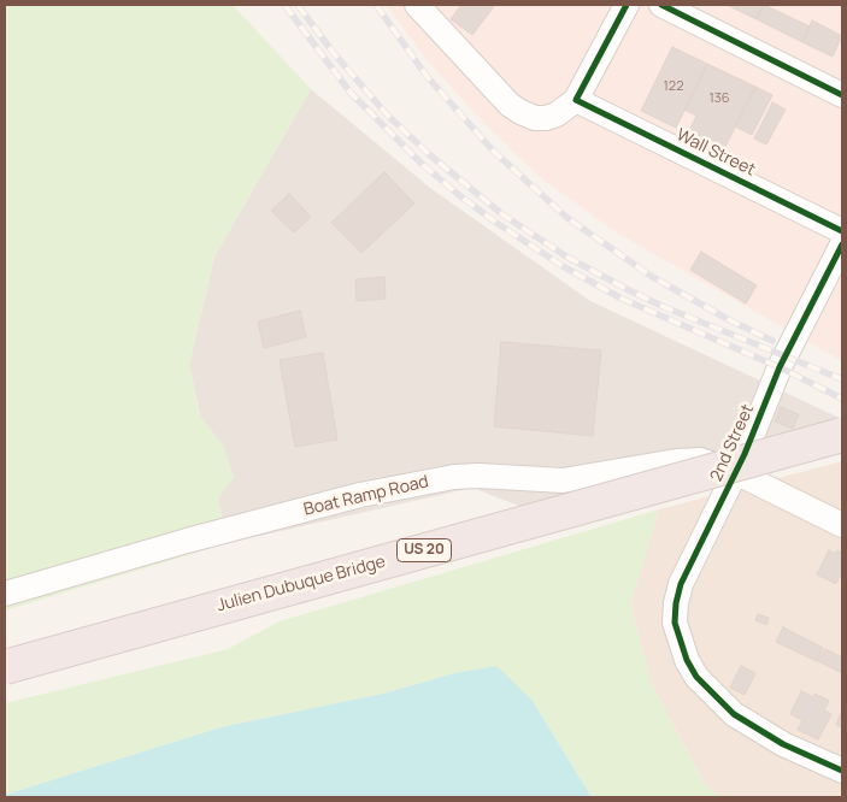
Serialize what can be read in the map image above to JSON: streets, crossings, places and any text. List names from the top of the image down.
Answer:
{
  "streets": {
    "highway": ["US 20", "Julien Dubuque Bridge"],
    "street": ["Wall Street", "2nd Street", "Boat Ramp Road"]
  },
  "crossings": [
    ["2nd Street", "Boat Ramp Road"]
  ],
  "house_numbers": ["122", "136"]
}
